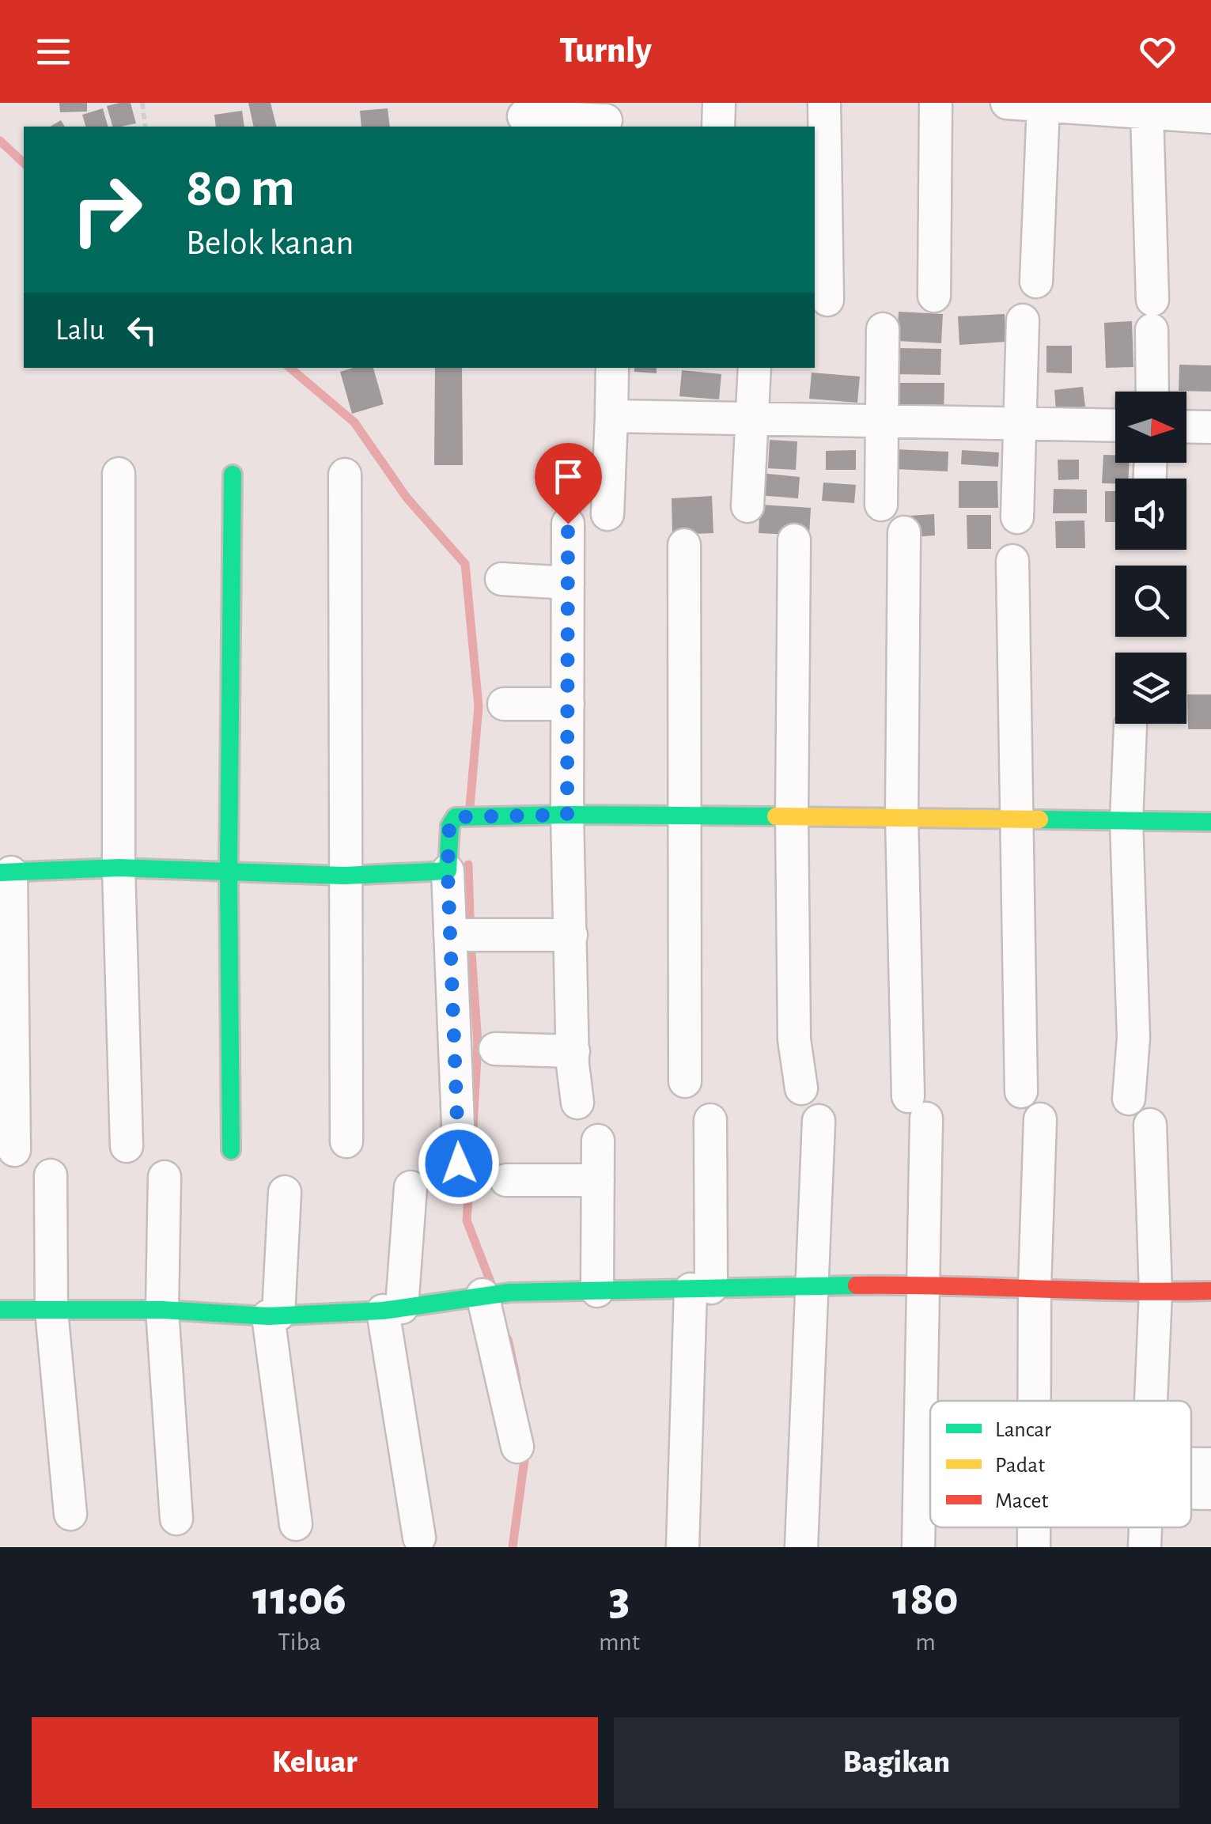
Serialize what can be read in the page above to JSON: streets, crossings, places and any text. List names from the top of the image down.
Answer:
{
  "legend": ["Lancar", "Padat", "Macet"],
  "north": "right",
  "page": {
    "header": "Turnly",
    "turn": ["80 m", "Belok kanan"],
    "then": "Lalu",
    "eta": [
      "11:06",
      "Tiba",
      "3",
      "mnt",
      "180",
      "m"
    ],
    "buttons": ["Keluar", "Bagikan"]
  }
}
